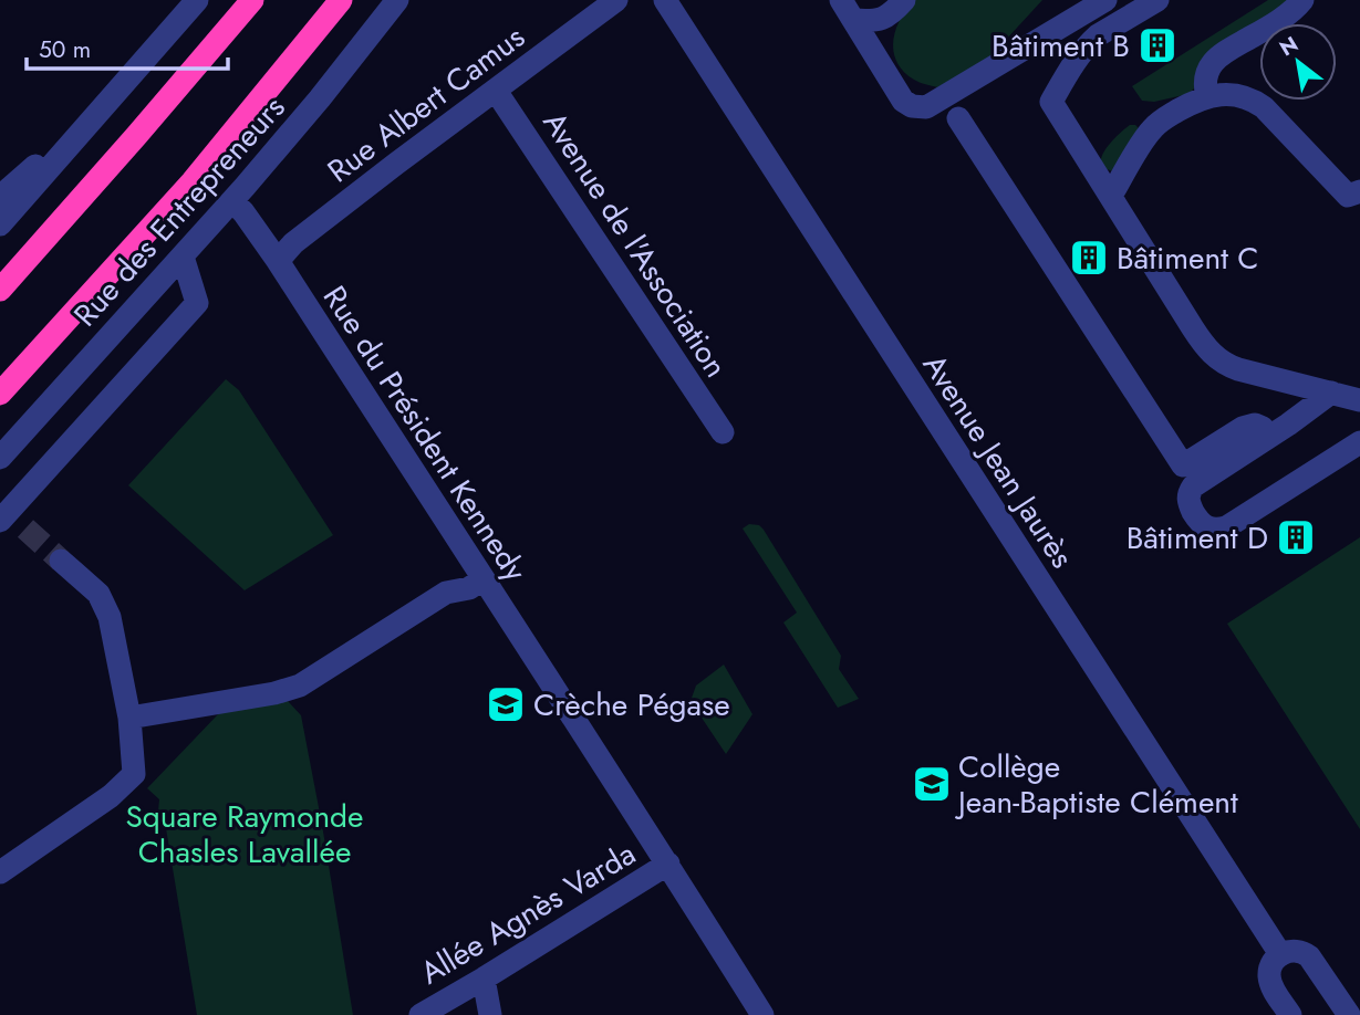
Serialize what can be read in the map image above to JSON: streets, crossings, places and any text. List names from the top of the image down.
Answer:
{
  "streets": {
    "street": [
      "Rue Albert Camus",
      "Rue des Entrepreneurs",
      "Avenue de l'Association",
      "Rue du Président Kennedy",
      "Avenue Jean Jaurès",
      "Allée Agnès Varda"
    ]
  },
  "crossings": [
    ["Rue Albert Camus", "Avenue de l'Association"],
    ["Rue Albert Camus", "Rue du Président Kennedy"],
    ["Rue des Entrepreneurs", "Rue du Président Kennedy"],
    ["Rue du Président Kennedy", "Allée Agnès Varda"]
  ],
  "parks": ["Square Raymonde Chasles Lavallée"],
  "places": {
    "building": ["Bâtiment B", "Bâtiment C", "Bâtiment D"],
    "school or university": ["Crèche Pégase", "Collège Jean-Baptiste Clément"]
  },
  "scale_bar": "50 m",
  "north": "top left"
}
